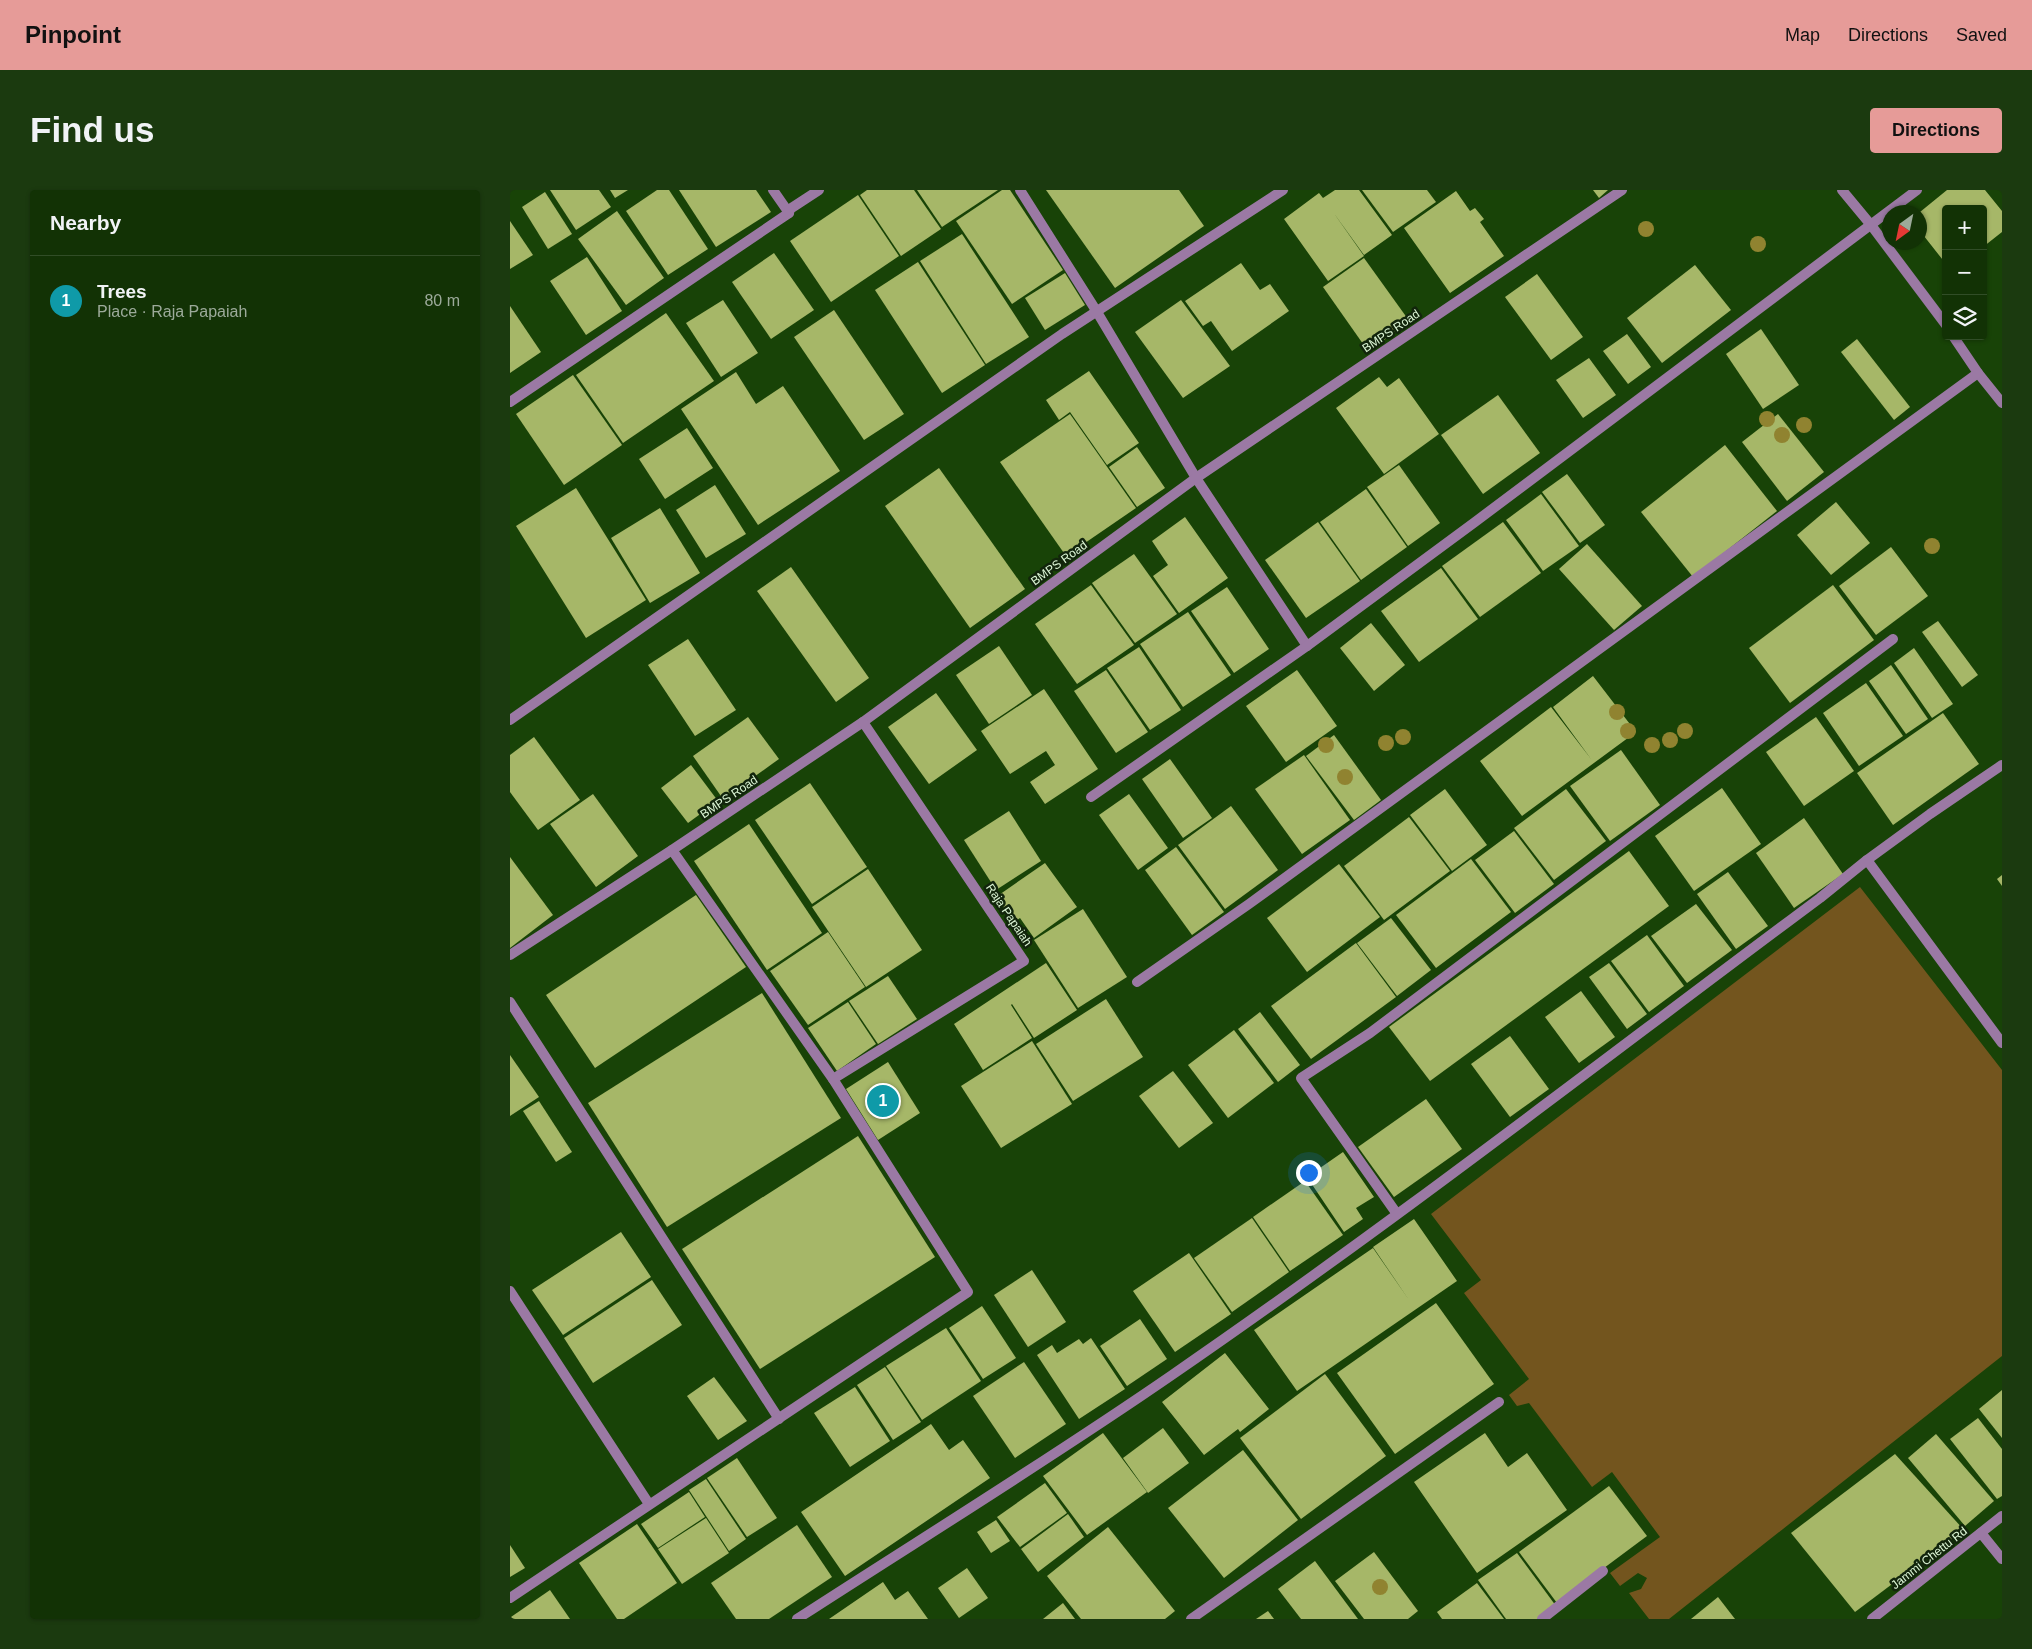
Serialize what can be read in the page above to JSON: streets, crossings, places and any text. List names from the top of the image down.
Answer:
{
  "streets": {
    "street": ["BMPS Road", "Raja Papaiah", "Jammi Chettu Rd"]
  },
  "crossings": [
    ["BMPS Road", "Raja Papaiah"]
  ],
  "north": "bottom left",
  "page": {
    "header": "Pinpoint",
    "nav": ["Map", "Directions", "Saved"],
    "buttons": "Directions",
    "title": "Find us",
    "heading": "Nearby",
    "map_buttons": ["+", "−"],
    "list": [
      {
        "mark": "1",
        "name": "Trees",
        "note": "Place · Raja Papaiah",
        "value": "80 m"
      }
    ],
    "pins": "1"
  }
}
